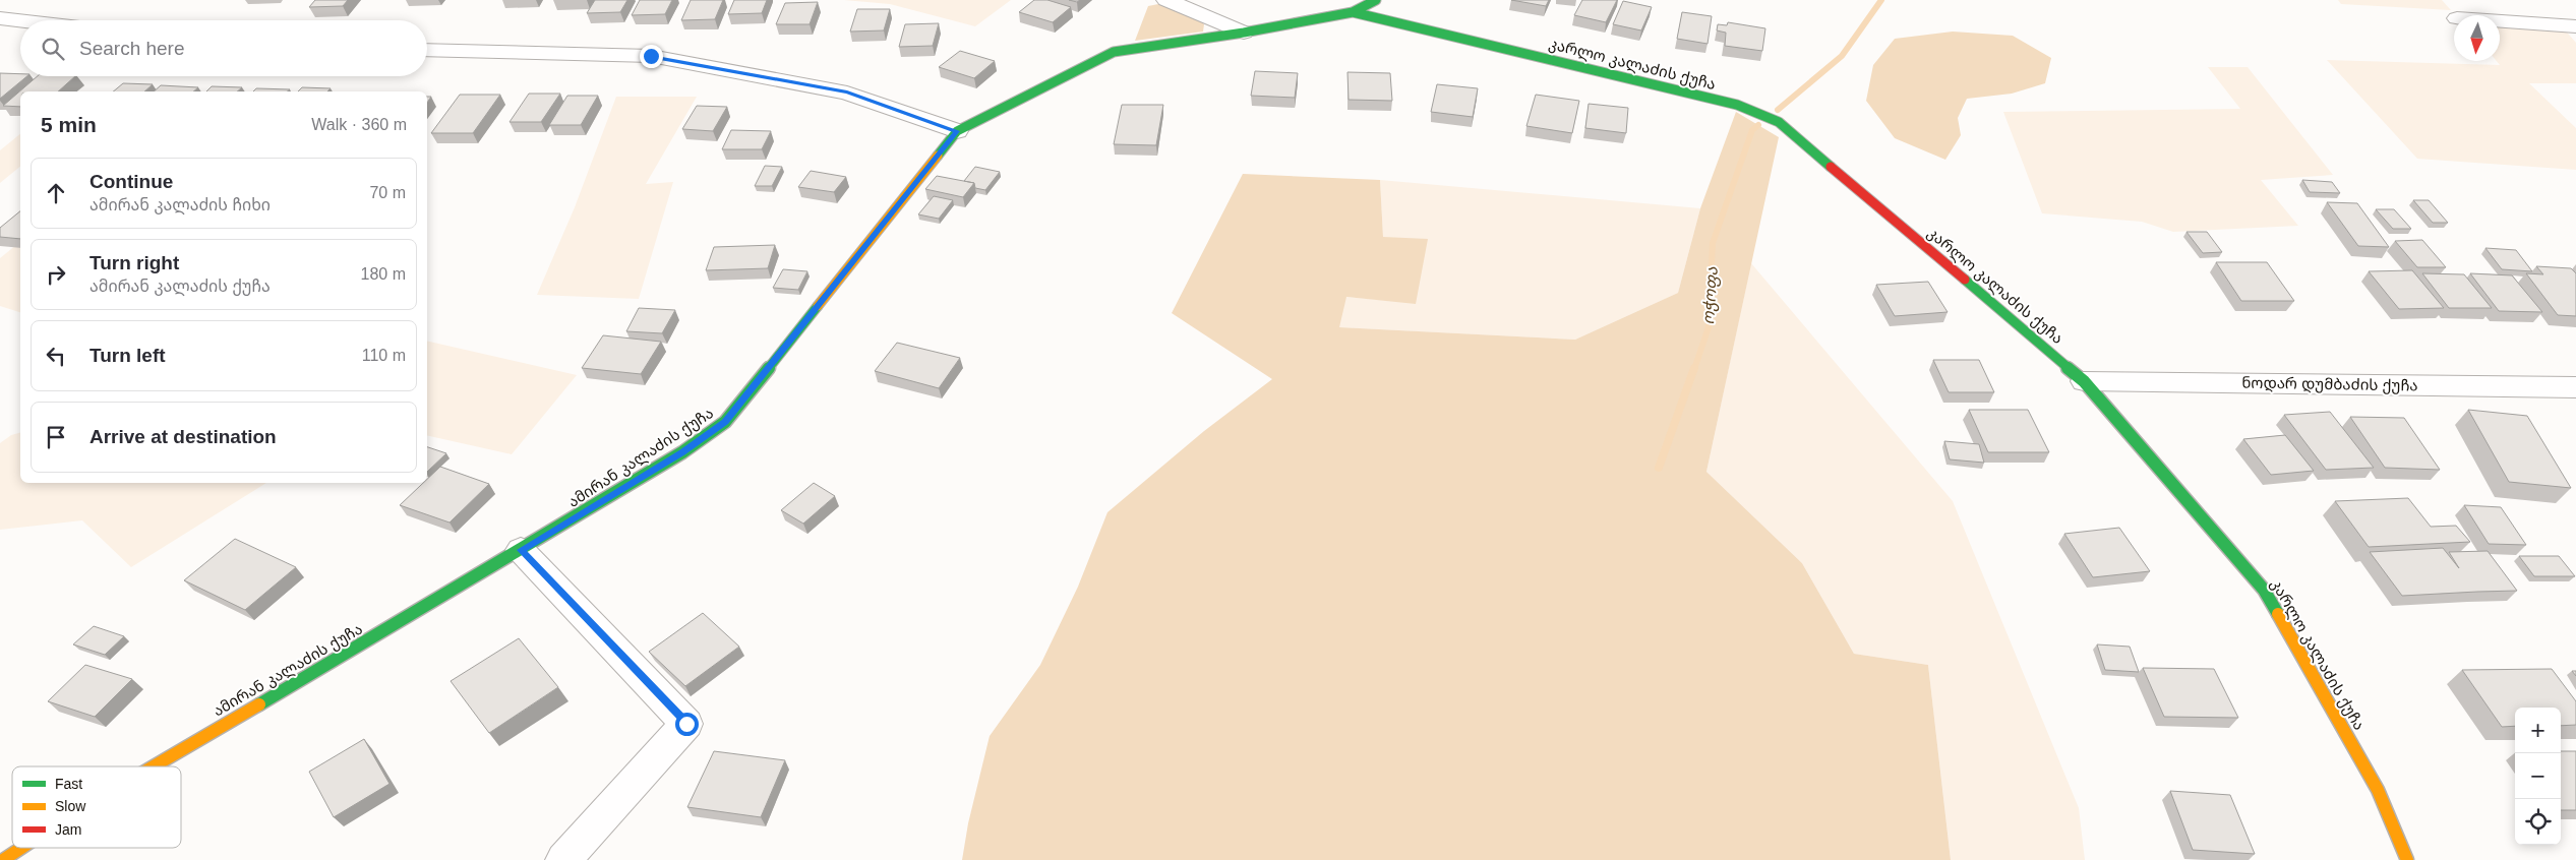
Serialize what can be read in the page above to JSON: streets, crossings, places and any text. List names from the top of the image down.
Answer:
{
  "streets": {
    "street": ["კარლო კალაძის ქუჩა", "ნოდარ დუმბაძის ქუჩა", "ამირან კალაძის ქუჩა"]
  },
  "crossings": [
    ["კარლო კალაძის ქუჩა", "ნოდარ დუმბაძის ქუჩა"],
    ["კარლო კალაძის ქუჩა", "ამირან კალაძის ქუჩა"]
  ],
  "water": ["ოჭოფა"],
  "legend": ["Fast", "Slow", "Jam"],
  "north": "bottom",
  "page": {
    "search": "Search here",
    "heading": ["5 min", "Walk · 360 m"],
    "list": [
      ["Continue", "ამირან კალაძის ჩიხი", "70 m"],
      ["Turn right", "ამირან კალაძის ქუჩა", "180 m"],
      ["Turn left", "110 m"],
      "Arrive at destination"
    ],
    "map_buttons": ["+", "−"]
  }
}
